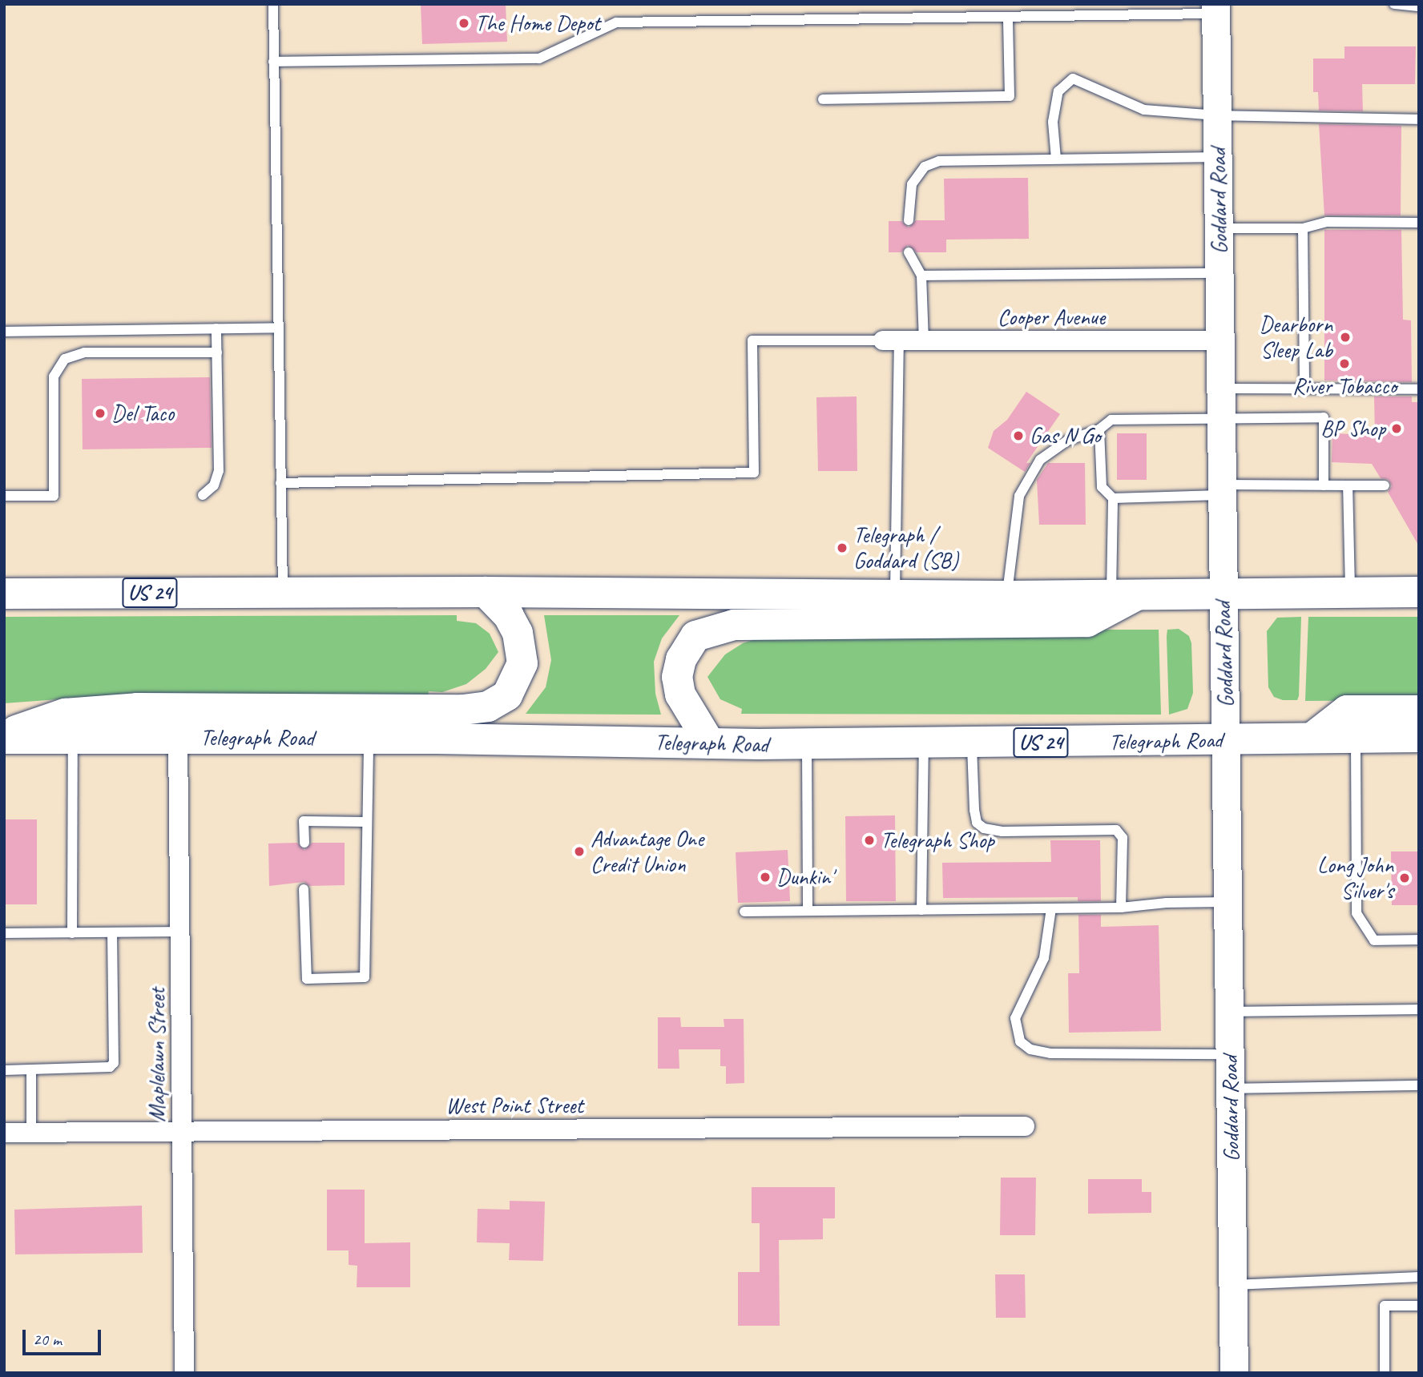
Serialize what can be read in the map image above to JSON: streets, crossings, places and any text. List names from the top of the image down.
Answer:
{
  "streets": {
    "main road": ["Goddard Road", "US 24", "Telegraph Road"],
    "street": ["Cooper Avenue", "Maplelawn Street", "West Point Street"]
  },
  "crossings": [
    ["Goddard Road", "Cooper Avenue"],
    ["Goddard Road", "US 24"],
    ["Goddard Road", "Telegraph Road"],
    ["Telegraph Road", "Maplelawn Street"],
    ["Maplelawn Street", "West Point Street"]
  ],
  "places": [
    "The Home Depot",
    "Dearborn Sleep Lab",
    "River Tobacco",
    "Del Taco",
    "BP Shop",
    "Gas N Go",
    "Telegraph / Goddard (SB)",
    "Telegraph Shop",
    "Advantage One Credit Union",
    "Dunkin'",
    "Long John Silver's"
  ],
  "scale_bar": "20 m"
}
